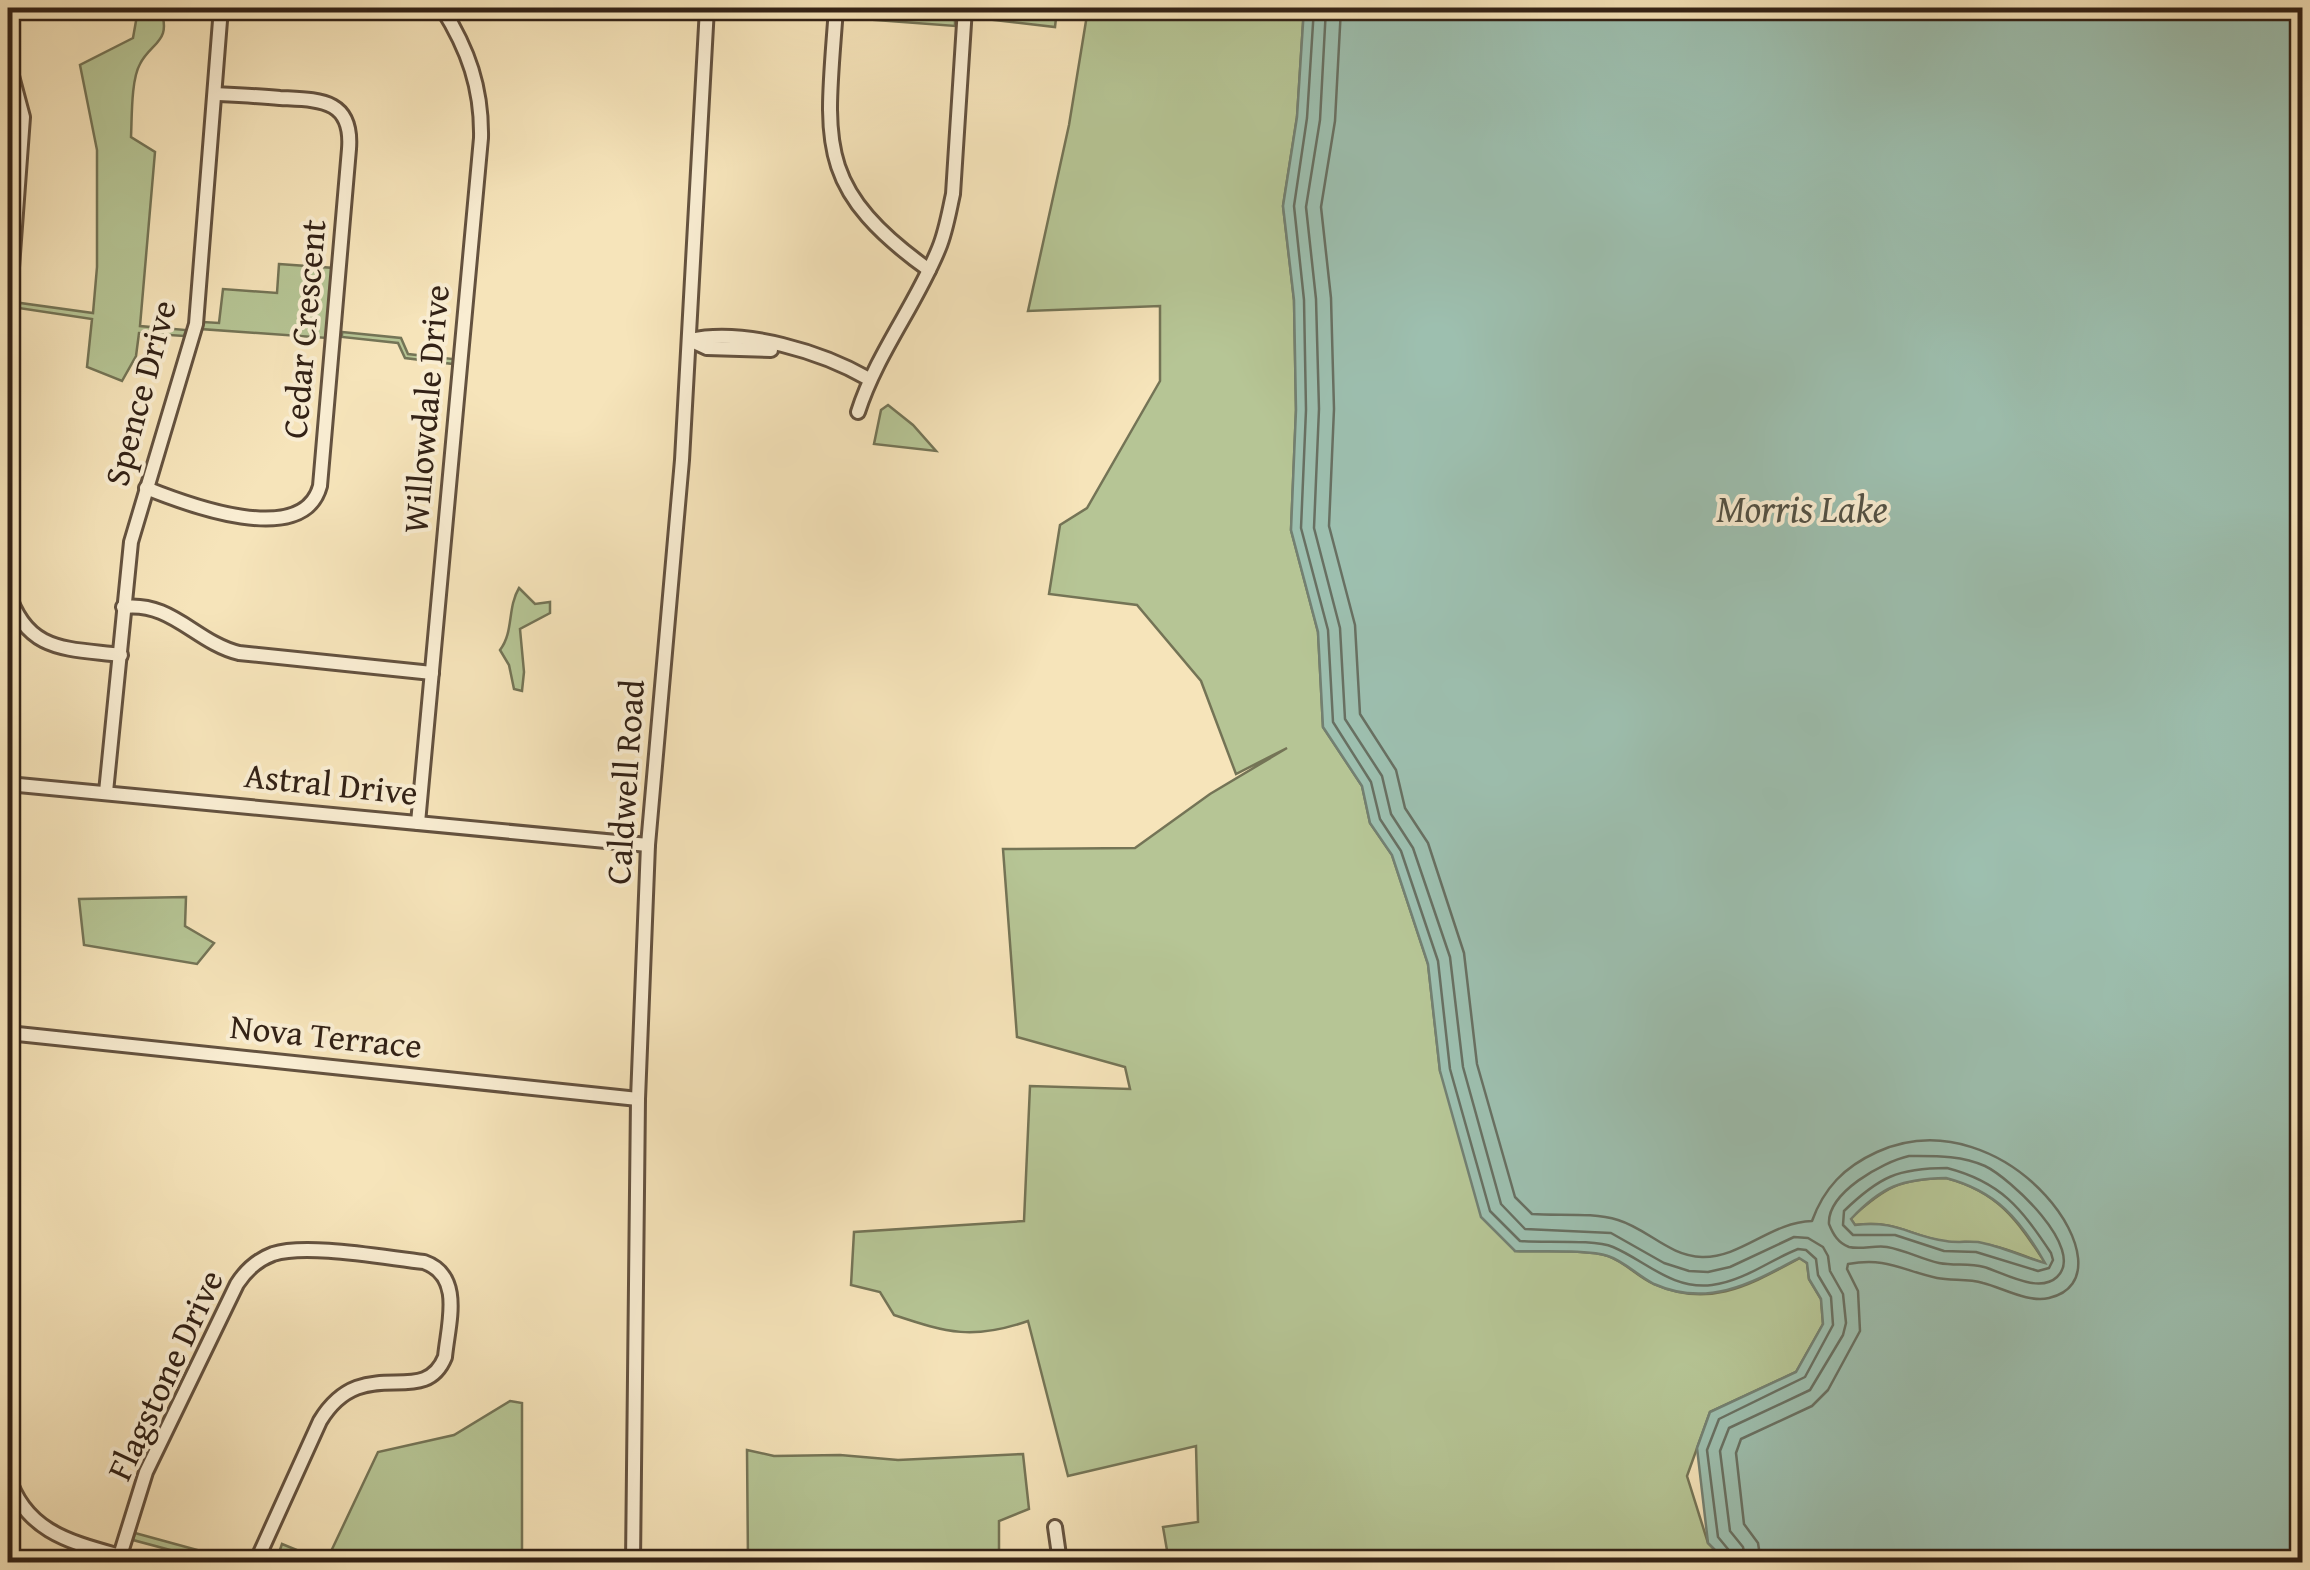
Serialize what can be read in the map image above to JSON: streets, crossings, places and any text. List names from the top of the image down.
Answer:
{
  "streets": {
    "street": [
      "Cedar Crescent",
      "Spence Drive",
      "Willowdale Drive",
      "Caldwell Road",
      "Astral Drive",
      "Nova Terrace",
      "Flagstone Drive"
    ]
  },
  "crossings": [
    ["Cedar Crescent", "Spence Drive"],
    ["Spence Drive", "Astral Drive"],
    ["Willowdale Drive", "Astral Drive"],
    ["Caldwell Road", "Astral Drive"],
    ["Caldwell Road", "Nova Terrace"]
  ],
  "water": ["Morris Lake"]
}
